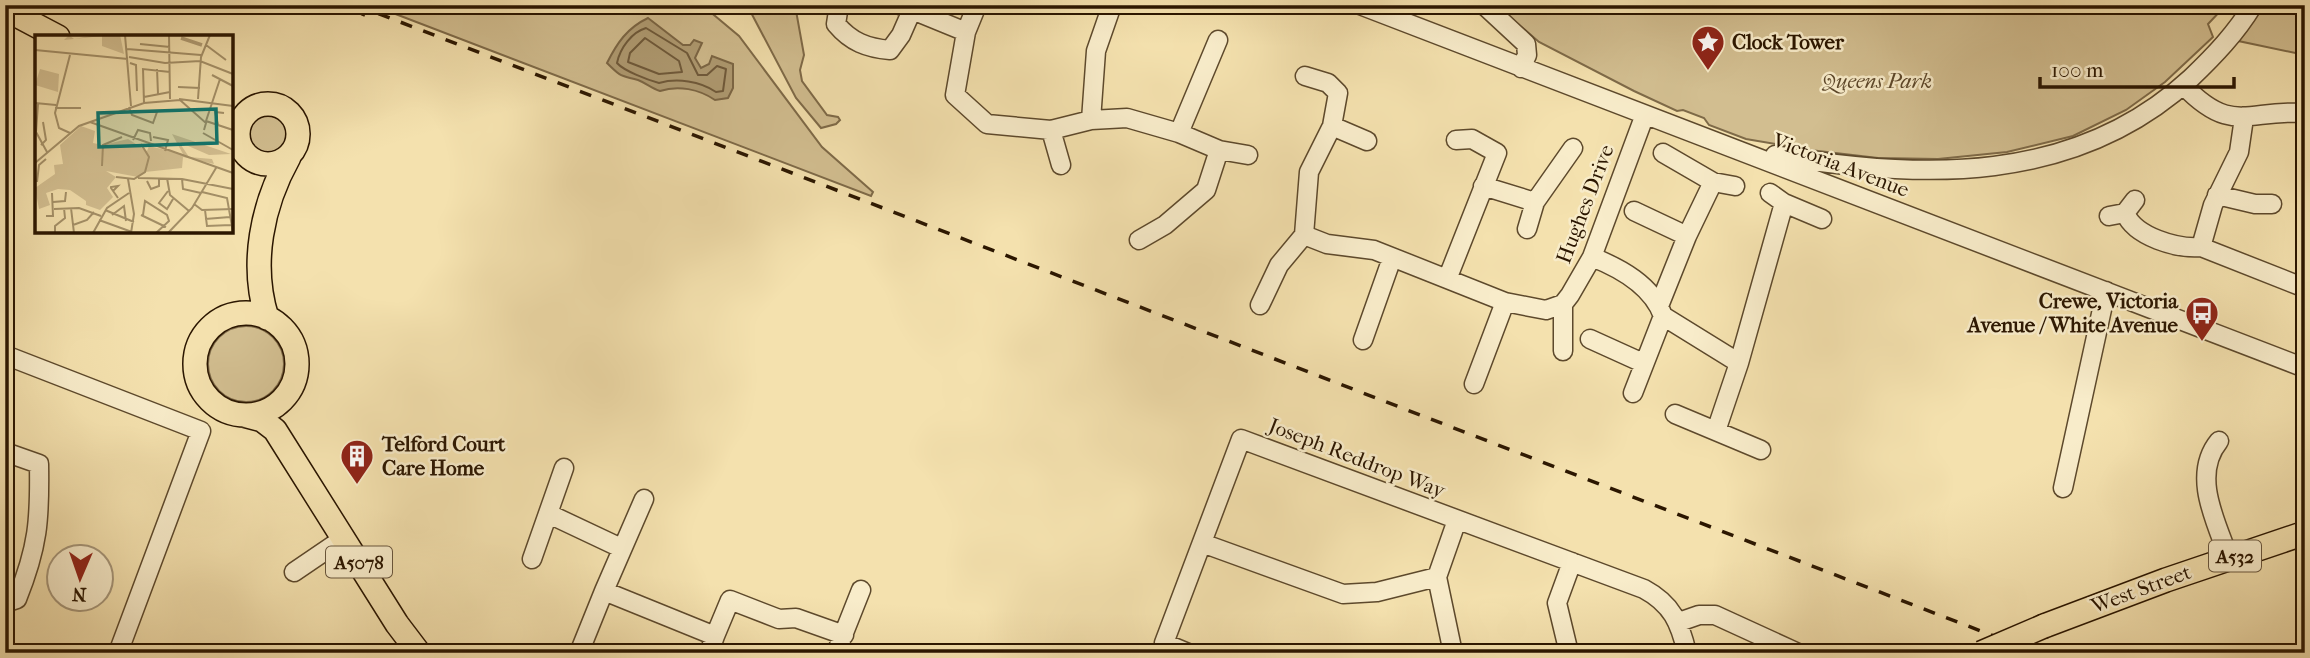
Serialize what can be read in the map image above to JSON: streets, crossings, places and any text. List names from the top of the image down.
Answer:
{
  "streets": {
    "main road": ["A532", "A5078", "West Street"],
    "street": ["Victoria Avenue", "Hughes Drive", "Joseph Reddrop Way"]
  },
  "crossings": [
    ["Victoria Avenue", "Hughes Drive"]
  ],
  "parks": ["Queens Park"],
  "places": {
    "place": ["Clock Tower"],
    "bus stop": ["Crewe, Victoria Avenue / White Avenue"],
    "building": ["Telford Court Care Home"]
  },
  "scale_bar": "100 m",
  "north": "bottom"
}
